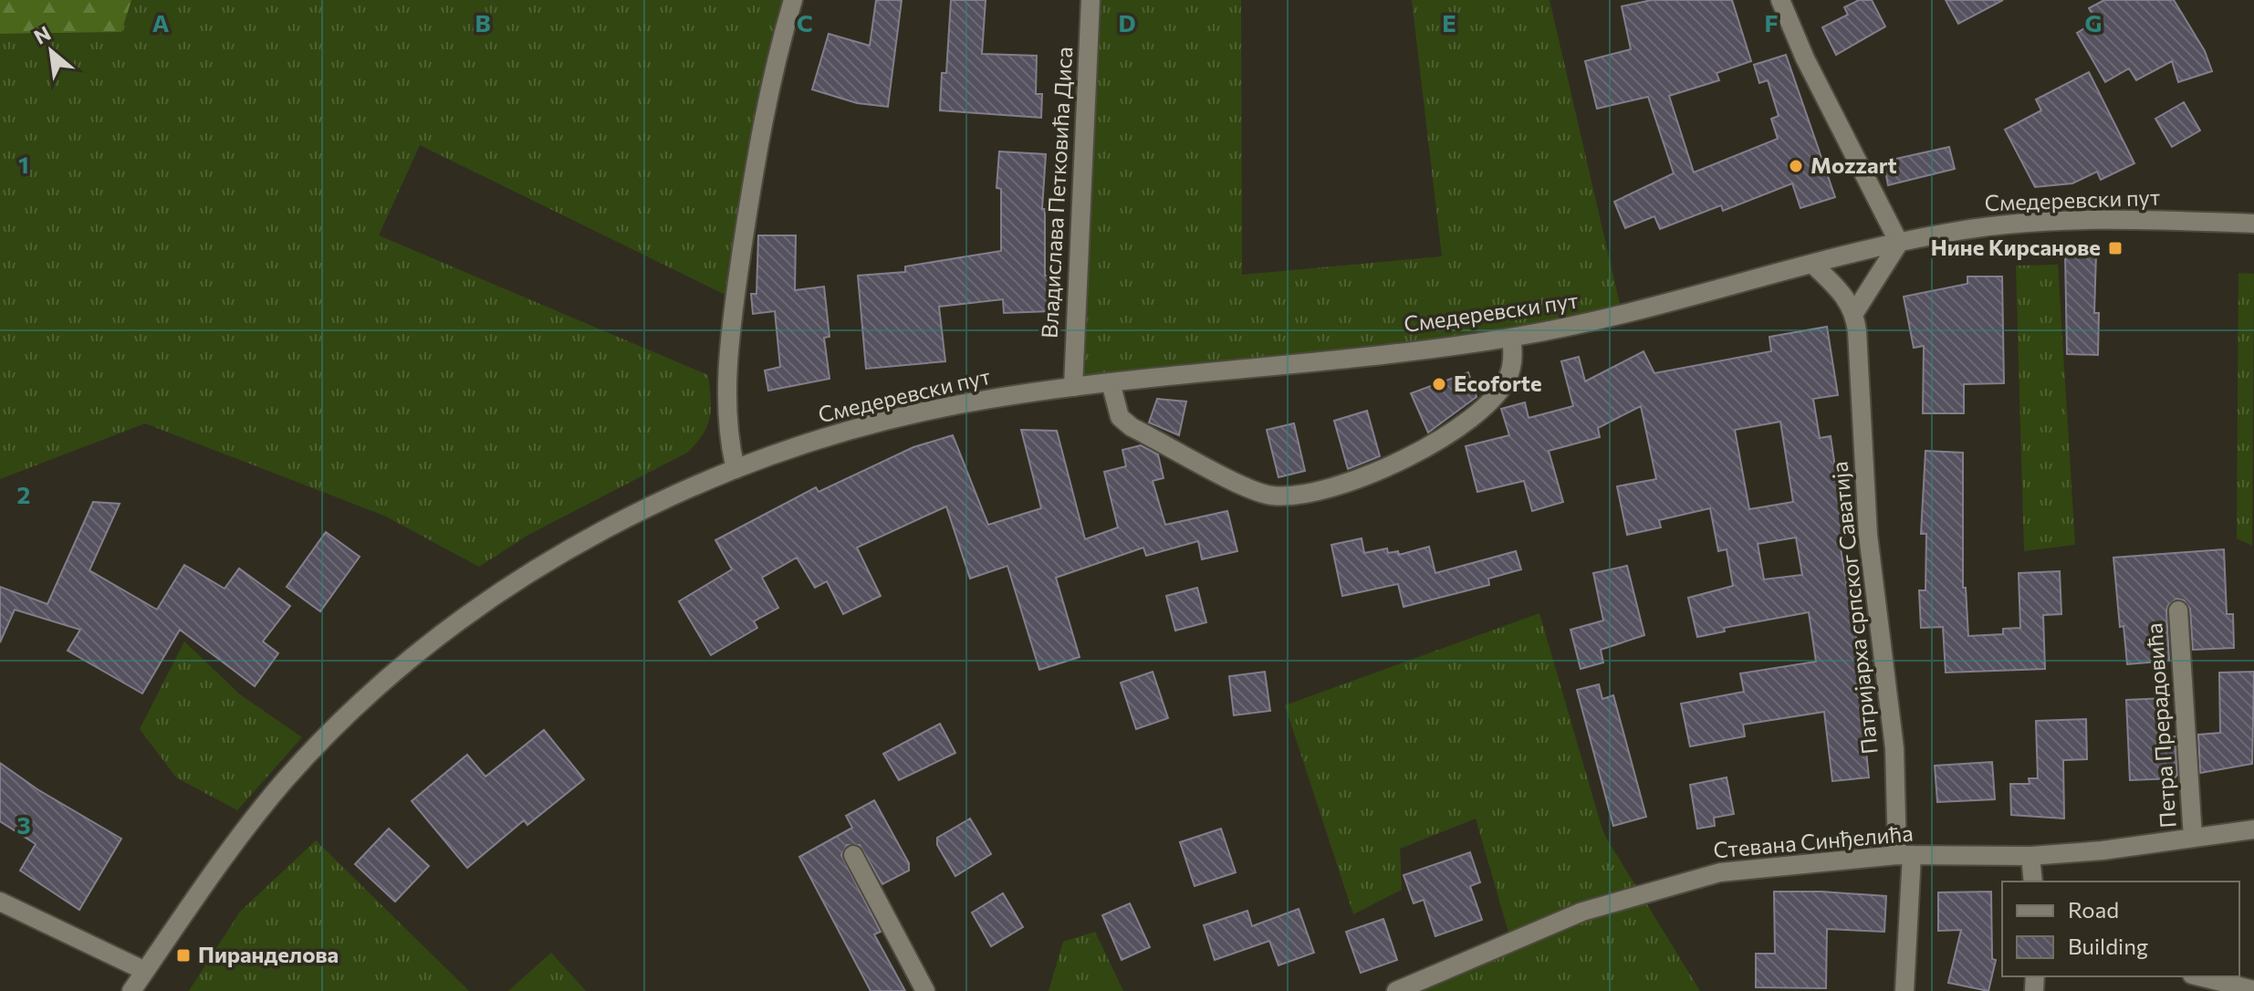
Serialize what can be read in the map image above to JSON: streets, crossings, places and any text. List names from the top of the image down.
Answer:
{
  "streets": {
    "street": [
      "Владислава Петковића Диса",
      "Смедеревски пут",
      "Патријарха српског Саватија",
      "Петра Прерадовића",
      "Стевана Синђелића"
    ]
  },
  "crossings": [
    ["Владислава Петковића Диса", "Смедеревски пут"],
    ["Патријарха српског Саватија", "Стевана Синђелића"],
    ["Петра Прерадовића", "Стевана Синђелића"]
  ],
  "places": {
    "other": ["Mozzart", "Ecoforte"],
    "transit": ["Нине Кирсанове", "Пиранделова"]
  },
  "legend": ["Road", "Building"],
  "north": "top left",
  "grid": {
    "columns": [
      "A",
      "B",
      "C",
      "D",
      "E",
      "F",
      "G"
    ],
    "rows": ["1", "2", "3"]
  }
}
